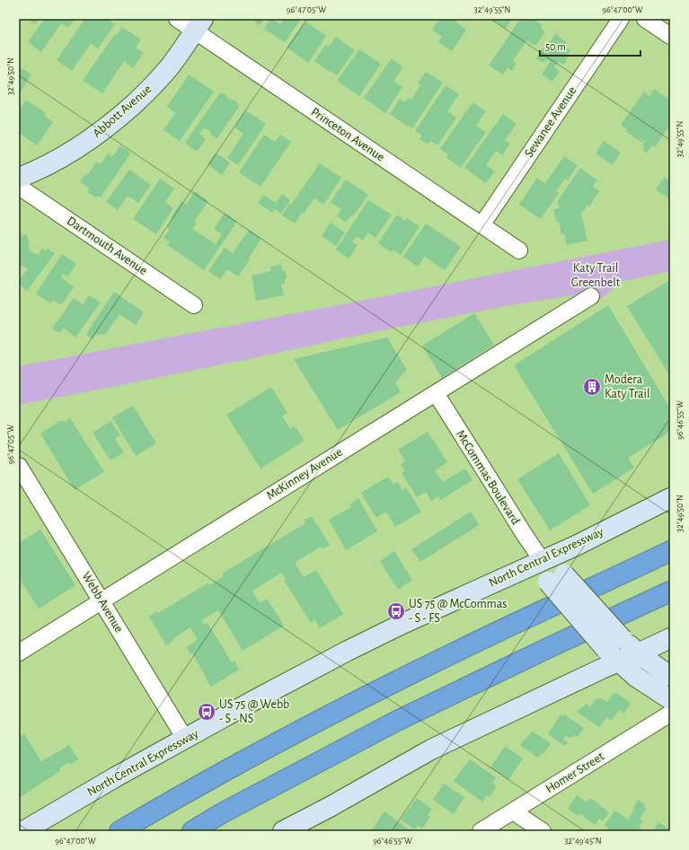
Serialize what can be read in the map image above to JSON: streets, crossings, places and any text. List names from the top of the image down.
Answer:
{
  "streets": {
    "main road": ["Abbott Avenue", "McCommas Boulevard", "North Central Expressway"],
    "street": [
      "Sewanee Avenue",
      "Princeton Avenue",
      "Dartmouth Avenue",
      "McKinney Avenue",
      "Webb Avenue",
      "Homer Street"
    ]
  },
  "crossings": [
    ["Abbott Avenue", "Princeton Avenue"],
    ["Sewanee Avenue", "Princeton Avenue"],
    ["McKinney Avenue", "McCommas Boulevard"],
    ["McKinney Avenue", "Webb Avenue"],
    ["McCommas Boulevard", "North Central Expressway"],
    ["North Central Expressway", "Webb Avenue"]
  ],
  "parks": ["Katy Trail Greenbelt"],
  "places": {
    "building": ["Modera Katy Trail"],
    "bus stop": ["US 75 @ McCommas - S - FS", "US 75 @ Webb - S - NS"]
  },
  "scale_bar": "50 m",
  "coordinates": [
    "96°47'05\"W",
    "32°49'55\"N",
    "96°47'00\"W",
    "32°49'50\"N",
    "96°46'55\"W",
    "32°49'45\"N"
  ]
}
